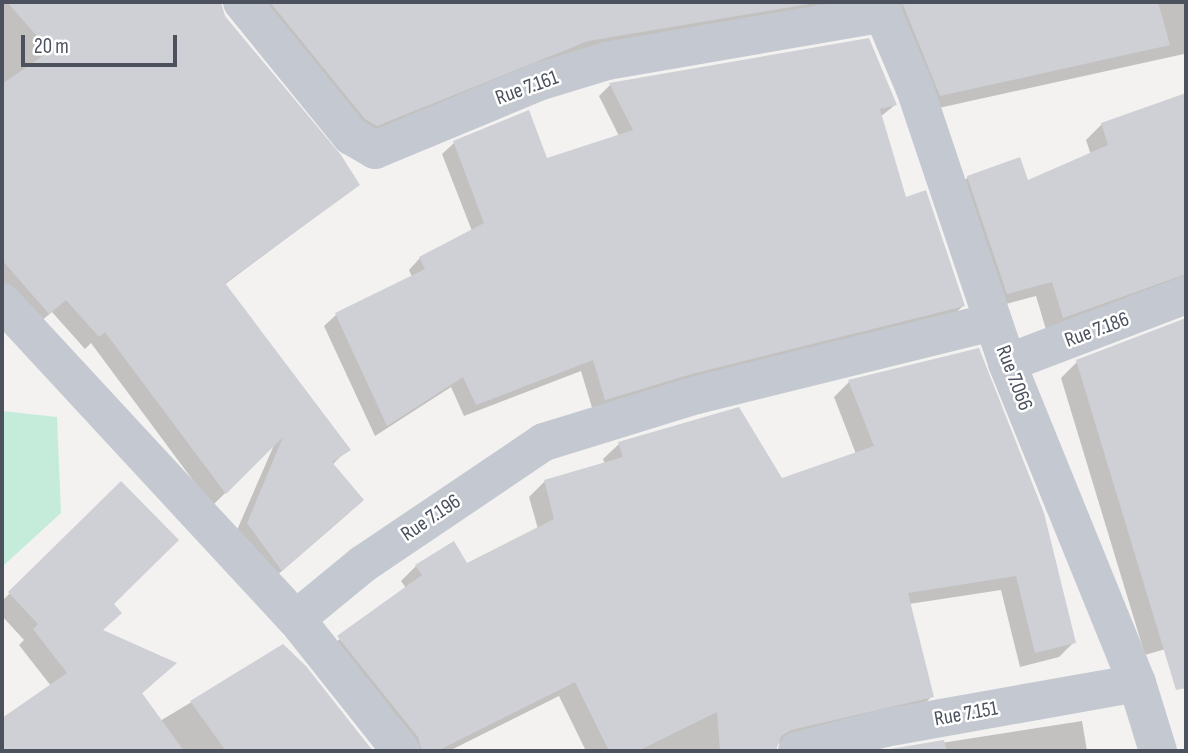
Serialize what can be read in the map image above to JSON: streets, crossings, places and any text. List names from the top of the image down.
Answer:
{
  "streets": {
    "street": [
      "Rue 7.161",
      "Rue 7.186",
      "Rue 7.066",
      "Rue 7.196",
      "Rue 7.151"
    ]
  },
  "crossings": [
    ["Rue 7.161", "Rue 7.066"],
    ["Rue 7.186", "Rue 7.066"],
    ["Rue 7.066", "Rue 7.196"],
    ["Rue 7.066", "Rue 7.151"]
  ],
  "scale_bar": "20 m"
}
